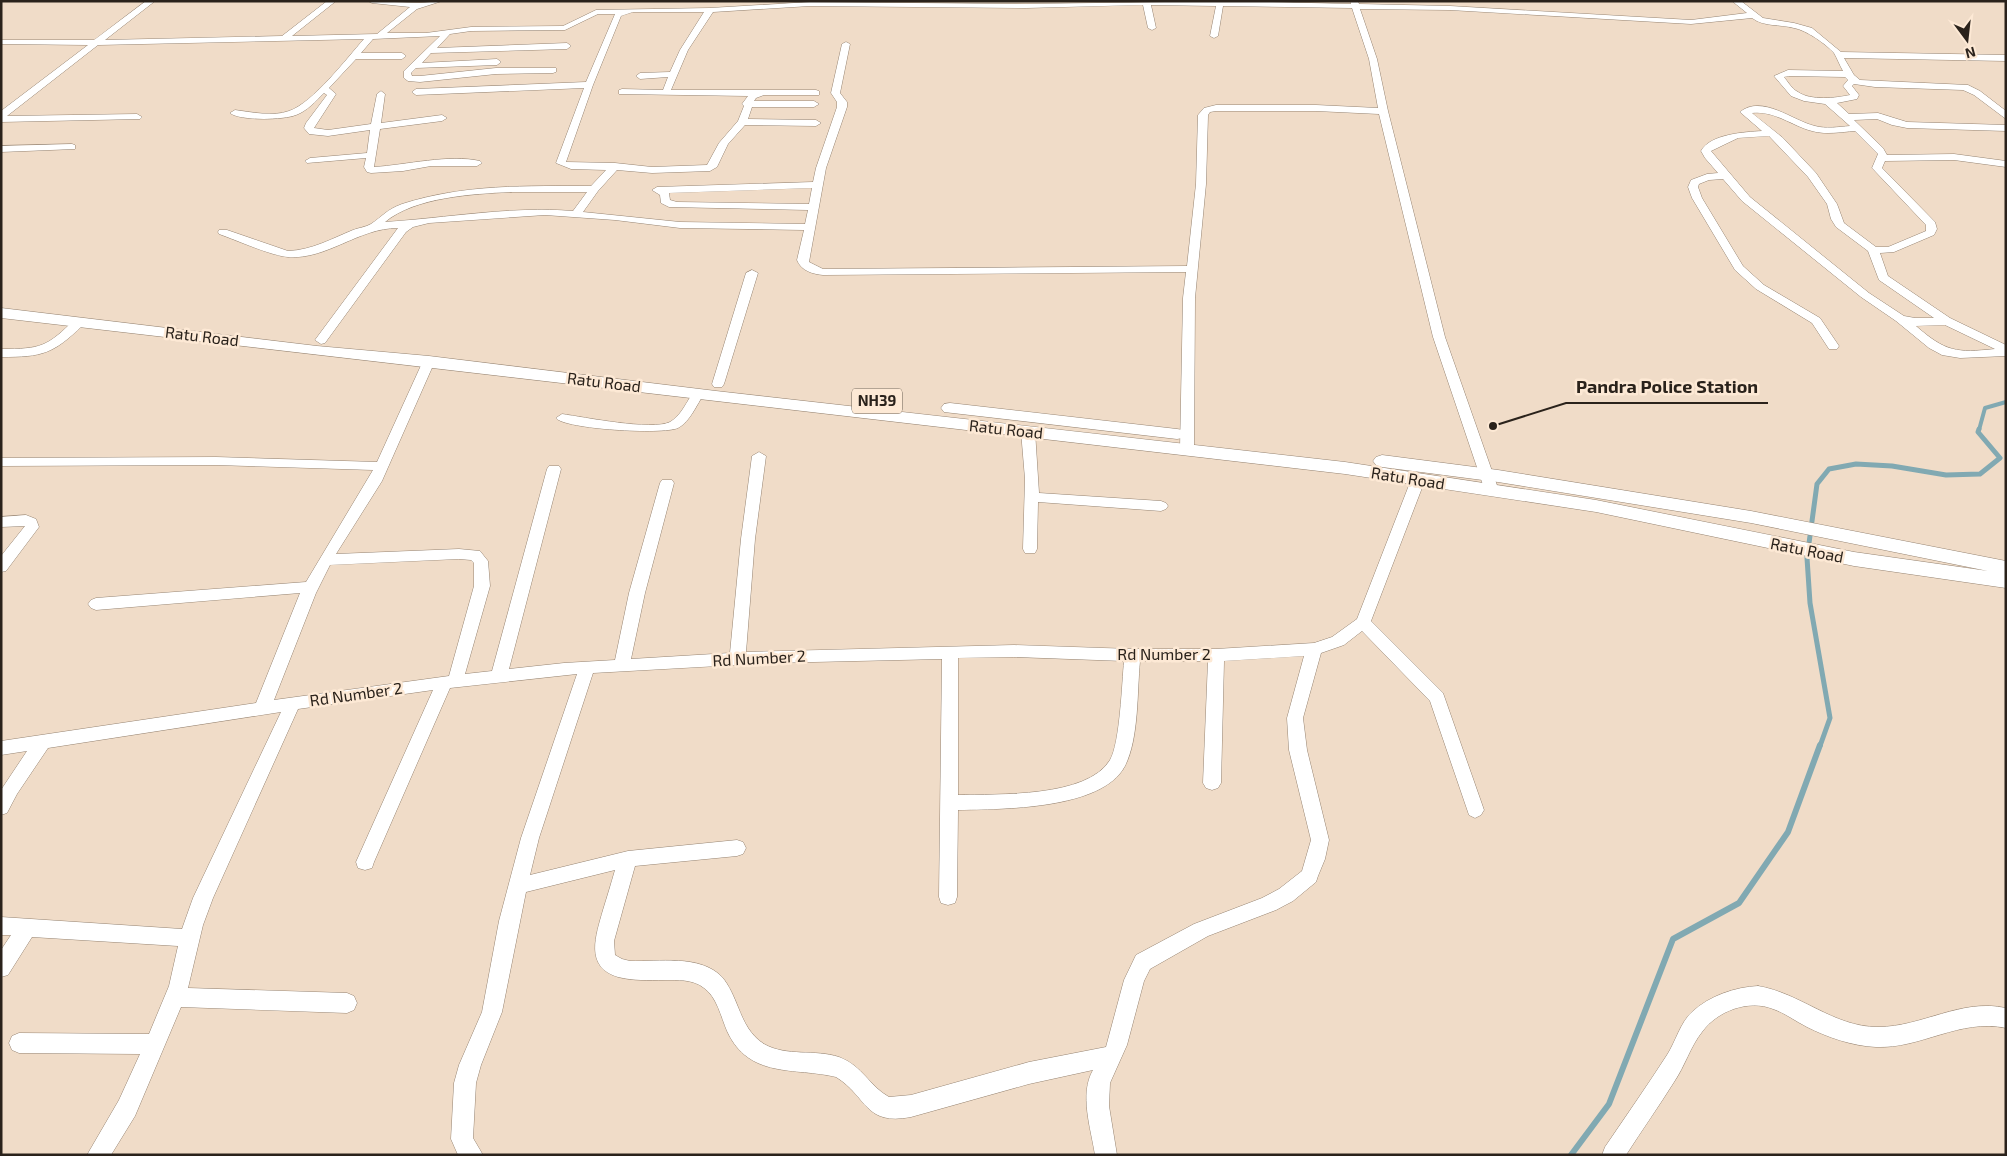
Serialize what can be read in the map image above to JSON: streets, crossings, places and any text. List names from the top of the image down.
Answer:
{
  "streets": {
    "main road": ["Ratu Road", "NH39"],
    "street": ["Rd Number 2"]
  },
  "places": ["Pandra Police Station"],
  "north": "bottom"
}
